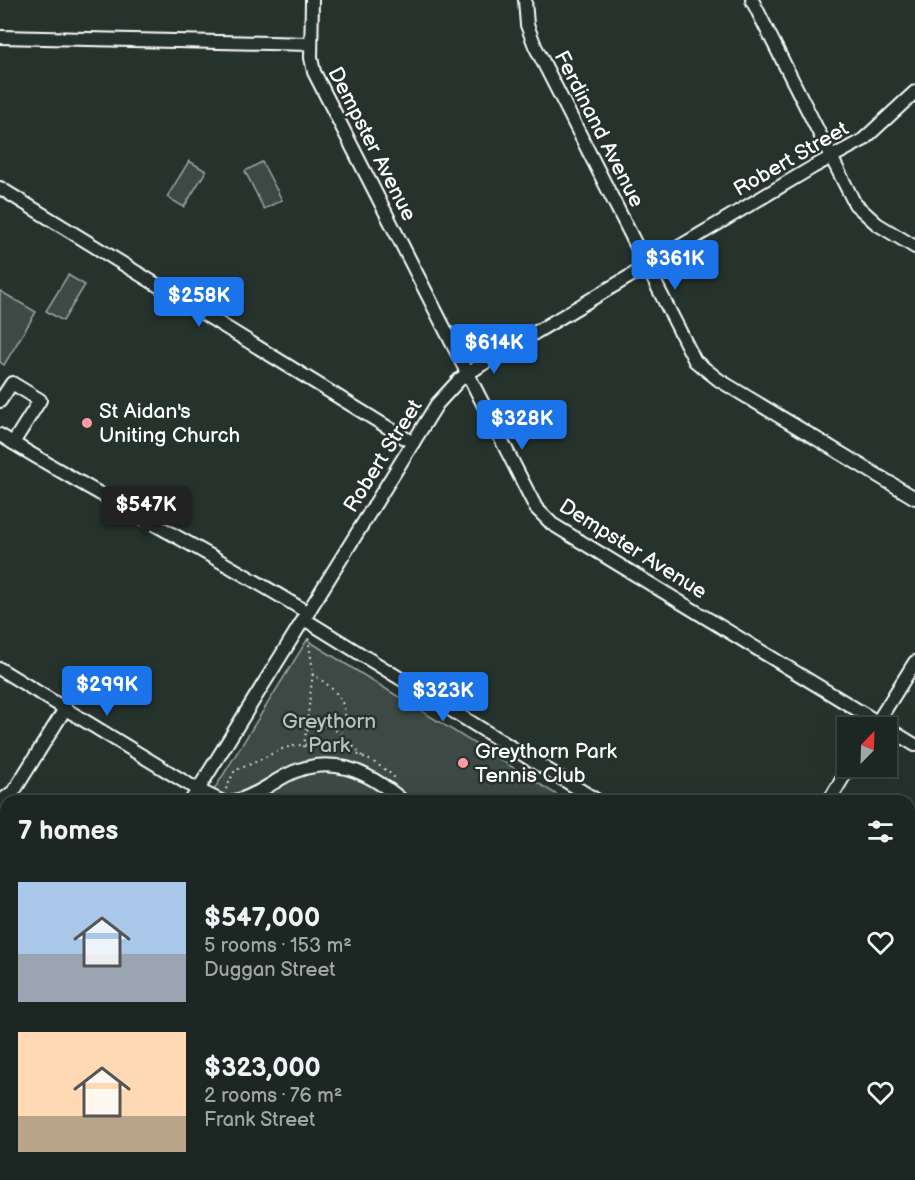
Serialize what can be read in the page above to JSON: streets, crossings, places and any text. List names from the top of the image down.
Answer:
{
  "streets": {
    "street": ["Ferdinand Avenue", "Dempster Avenue", "Robert Street"]
  },
  "crossings": [
    ["Ferdinand Avenue", "Robert Street"],
    ["Dempster Avenue", "Robert Street"]
  ],
  "parks": ["Greythorn Park"],
  "places": ["St Aidan's Uniting Church", "Greythorn Park Tennis Club"],
  "north": "top right",
  "page": {
    "price": [
      "$361K",
      "$258K",
      "$614K",
      "$328K",
      "$547K",
      "$299K",
      "$323K"
    ],
    "heading": "7 homes",
    "list": [
      {
        "name": "$547,000",
        "note": "5 rooms · 153 m² · Duggan Street"
      },
      {
        "name": "$323,000",
        "note": "2 rooms · 76 m² · Frank Street"
      }
    ]
  }
}
